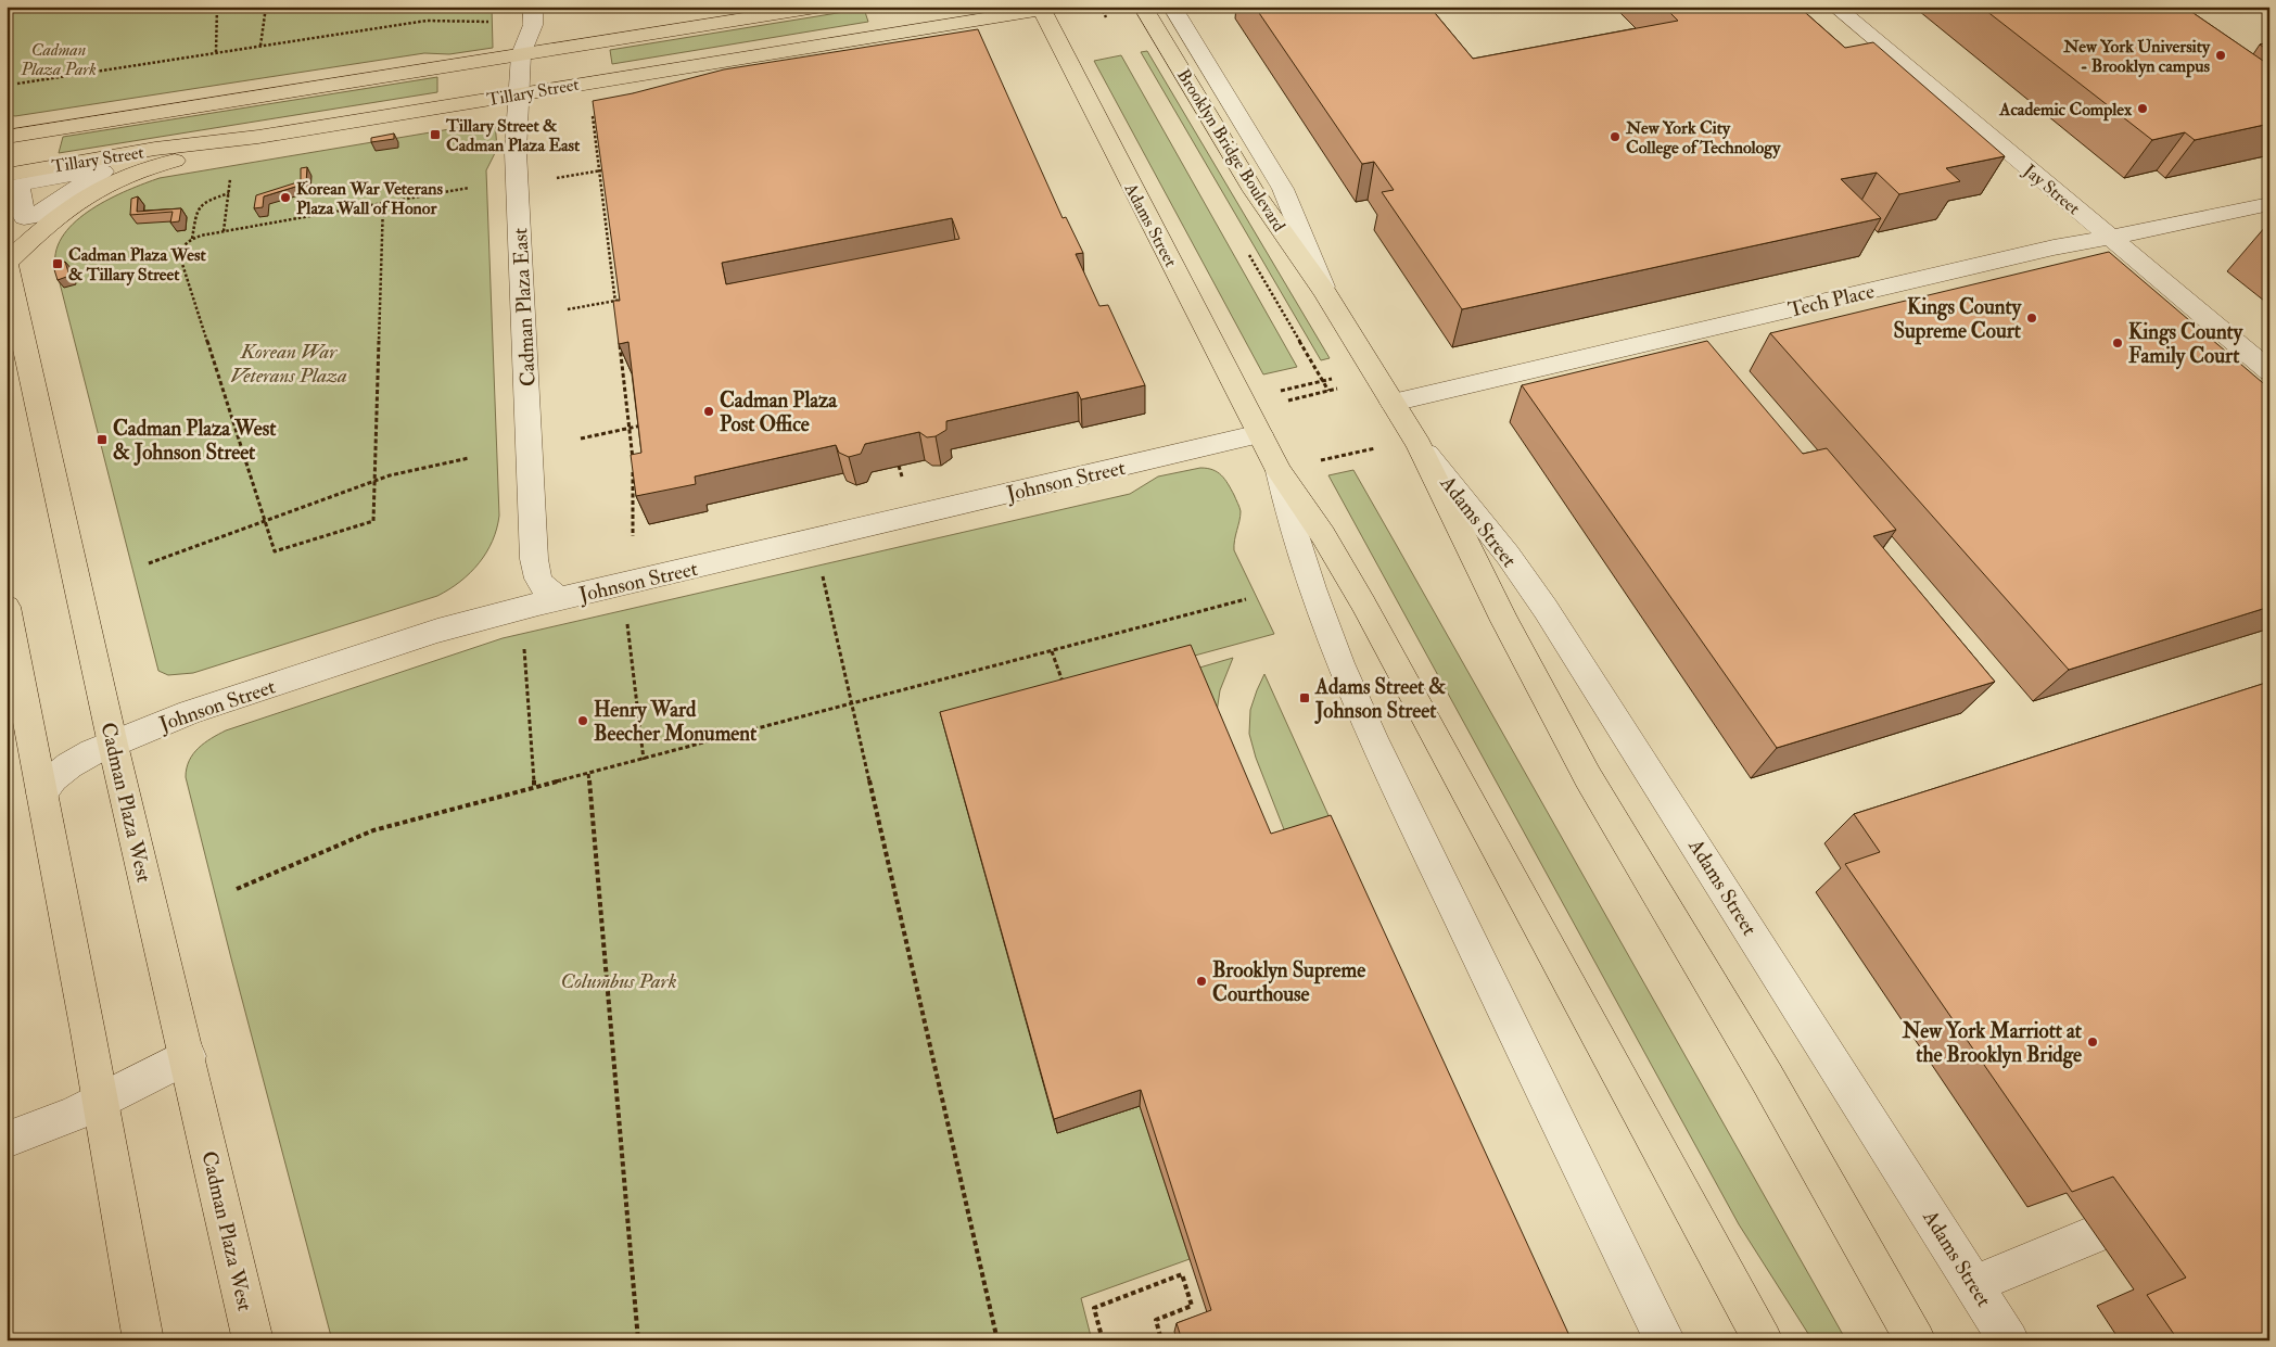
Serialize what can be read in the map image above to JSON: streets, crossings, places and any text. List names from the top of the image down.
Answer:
{
  "streets": {
    "main road": [
      "Tillary Street",
      "Brooklyn Bridge Boulevard",
      "Adams Street",
      "Cadman Plaza West"
    ],
    "street": [
      "Jay Street",
      "Tech Place",
      "Cadman Plaza East",
      "Johnson Street"
    ]
  },
  "crossings": [
    ["Tillary Street", "Adams Street"],
    ["Tillary Street", "Cadman Plaza East"],
    ["Brooklyn Bridge Boulevard", "Adams Street"],
    ["Jay Street", "Tech Place"],
    ["Adams Street", "Tech Place"],
    ["Adams Street", "Johnson Street"],
    ["Cadman Plaza East", "Johnson Street"],
    ["Johnson Street", "Cadman Plaza West"]
  ],
  "parks": ["Cadman Plaza Park", "Korean War Veterans Plaza", "Columbus Park"],
  "places": {
    "other": [
      "New York University - Brooklyn campus",
      "Academic Complex",
      "New York City College of Technology",
      "Korean War Veterans Plaza Wall of Honor",
      "Kings County Supreme Court",
      "Kings County Family Court",
      "Cadman Plaza Post Office",
      "Henry Ward Beecher Monument",
      "Brooklyn Supreme Courthouse",
      "New York Marriott at the Brooklyn Bridge"
    ],
    "transit": [
      "Tillary Street & Cadman Plaza East",
      "Cadman Plaza West & Tillary Street",
      "Cadman Plaza West & Johnson Street",
      "Adams Street & Johnson Street"
    ]
  }
}
